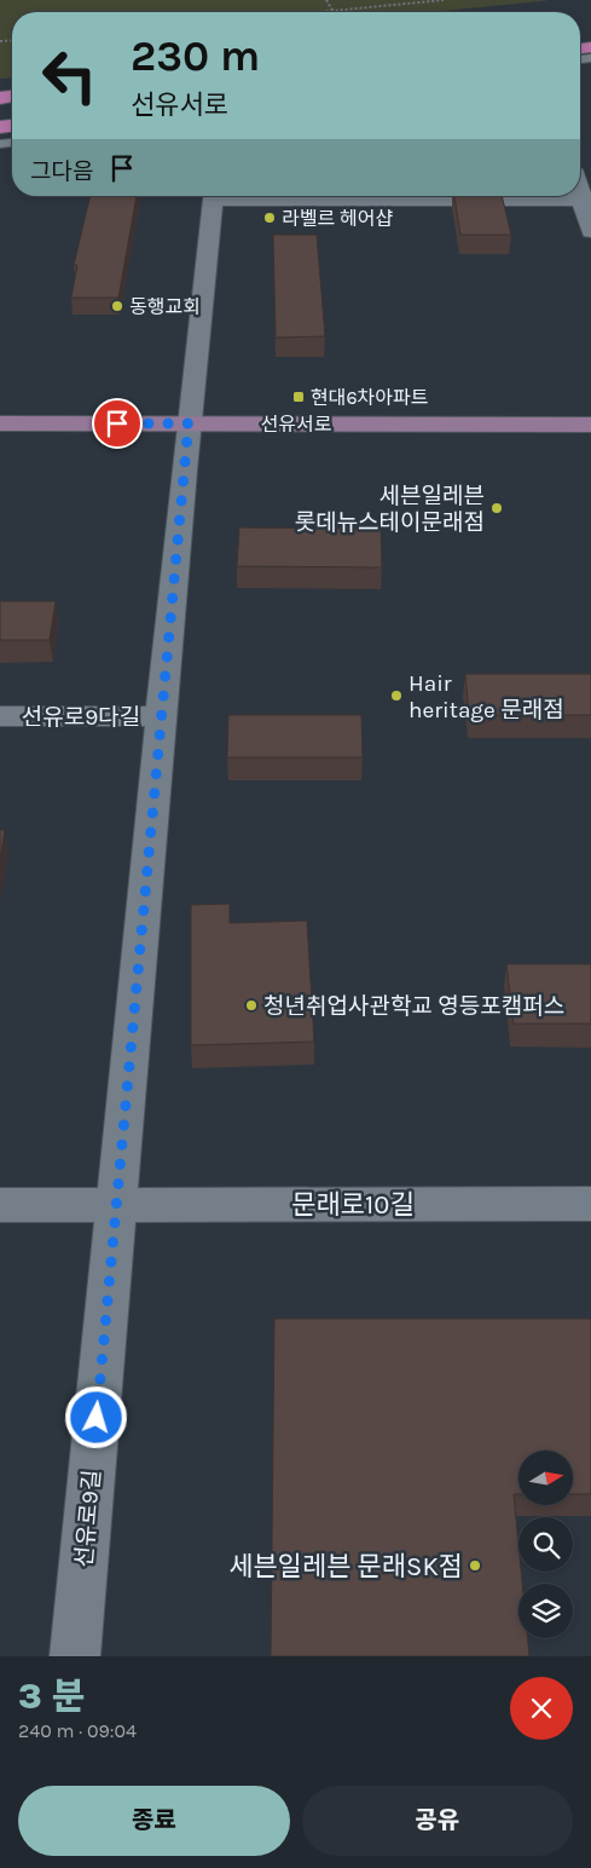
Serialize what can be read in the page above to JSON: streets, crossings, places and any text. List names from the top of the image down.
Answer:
{
  "streets": {
    "street": [
      "선유서로",
      "선유로9다길",
      "문래로10길",
      "선유로9길"
    ]
  },
  "crossings": [
    ["선유서로", "선유로9길"],
    ["선유로9다길", "선유로9길"],
    ["문래로10길", "선유로9길"]
  ],
  "places": {
    "other": [
      "라벨르 헤어샵",
      "동행교회",
      "세븐일레븐 롯데뉴스테이문래점",
      "Hair heritage 문래점",
      "청년취업사관학교 영등포캠퍼스",
      "세븐일레븐 문래SK점"
    ],
    "transit": ["현대6차아파트"]
  },
  "north": "right",
  "page": {
    "turn": ["230 m", "선유서로"],
    "then": "그다음",
    "heading": ["3 분", "240 m · 09:04"],
    "buttons": ["종료", "공유"]
  }
}
